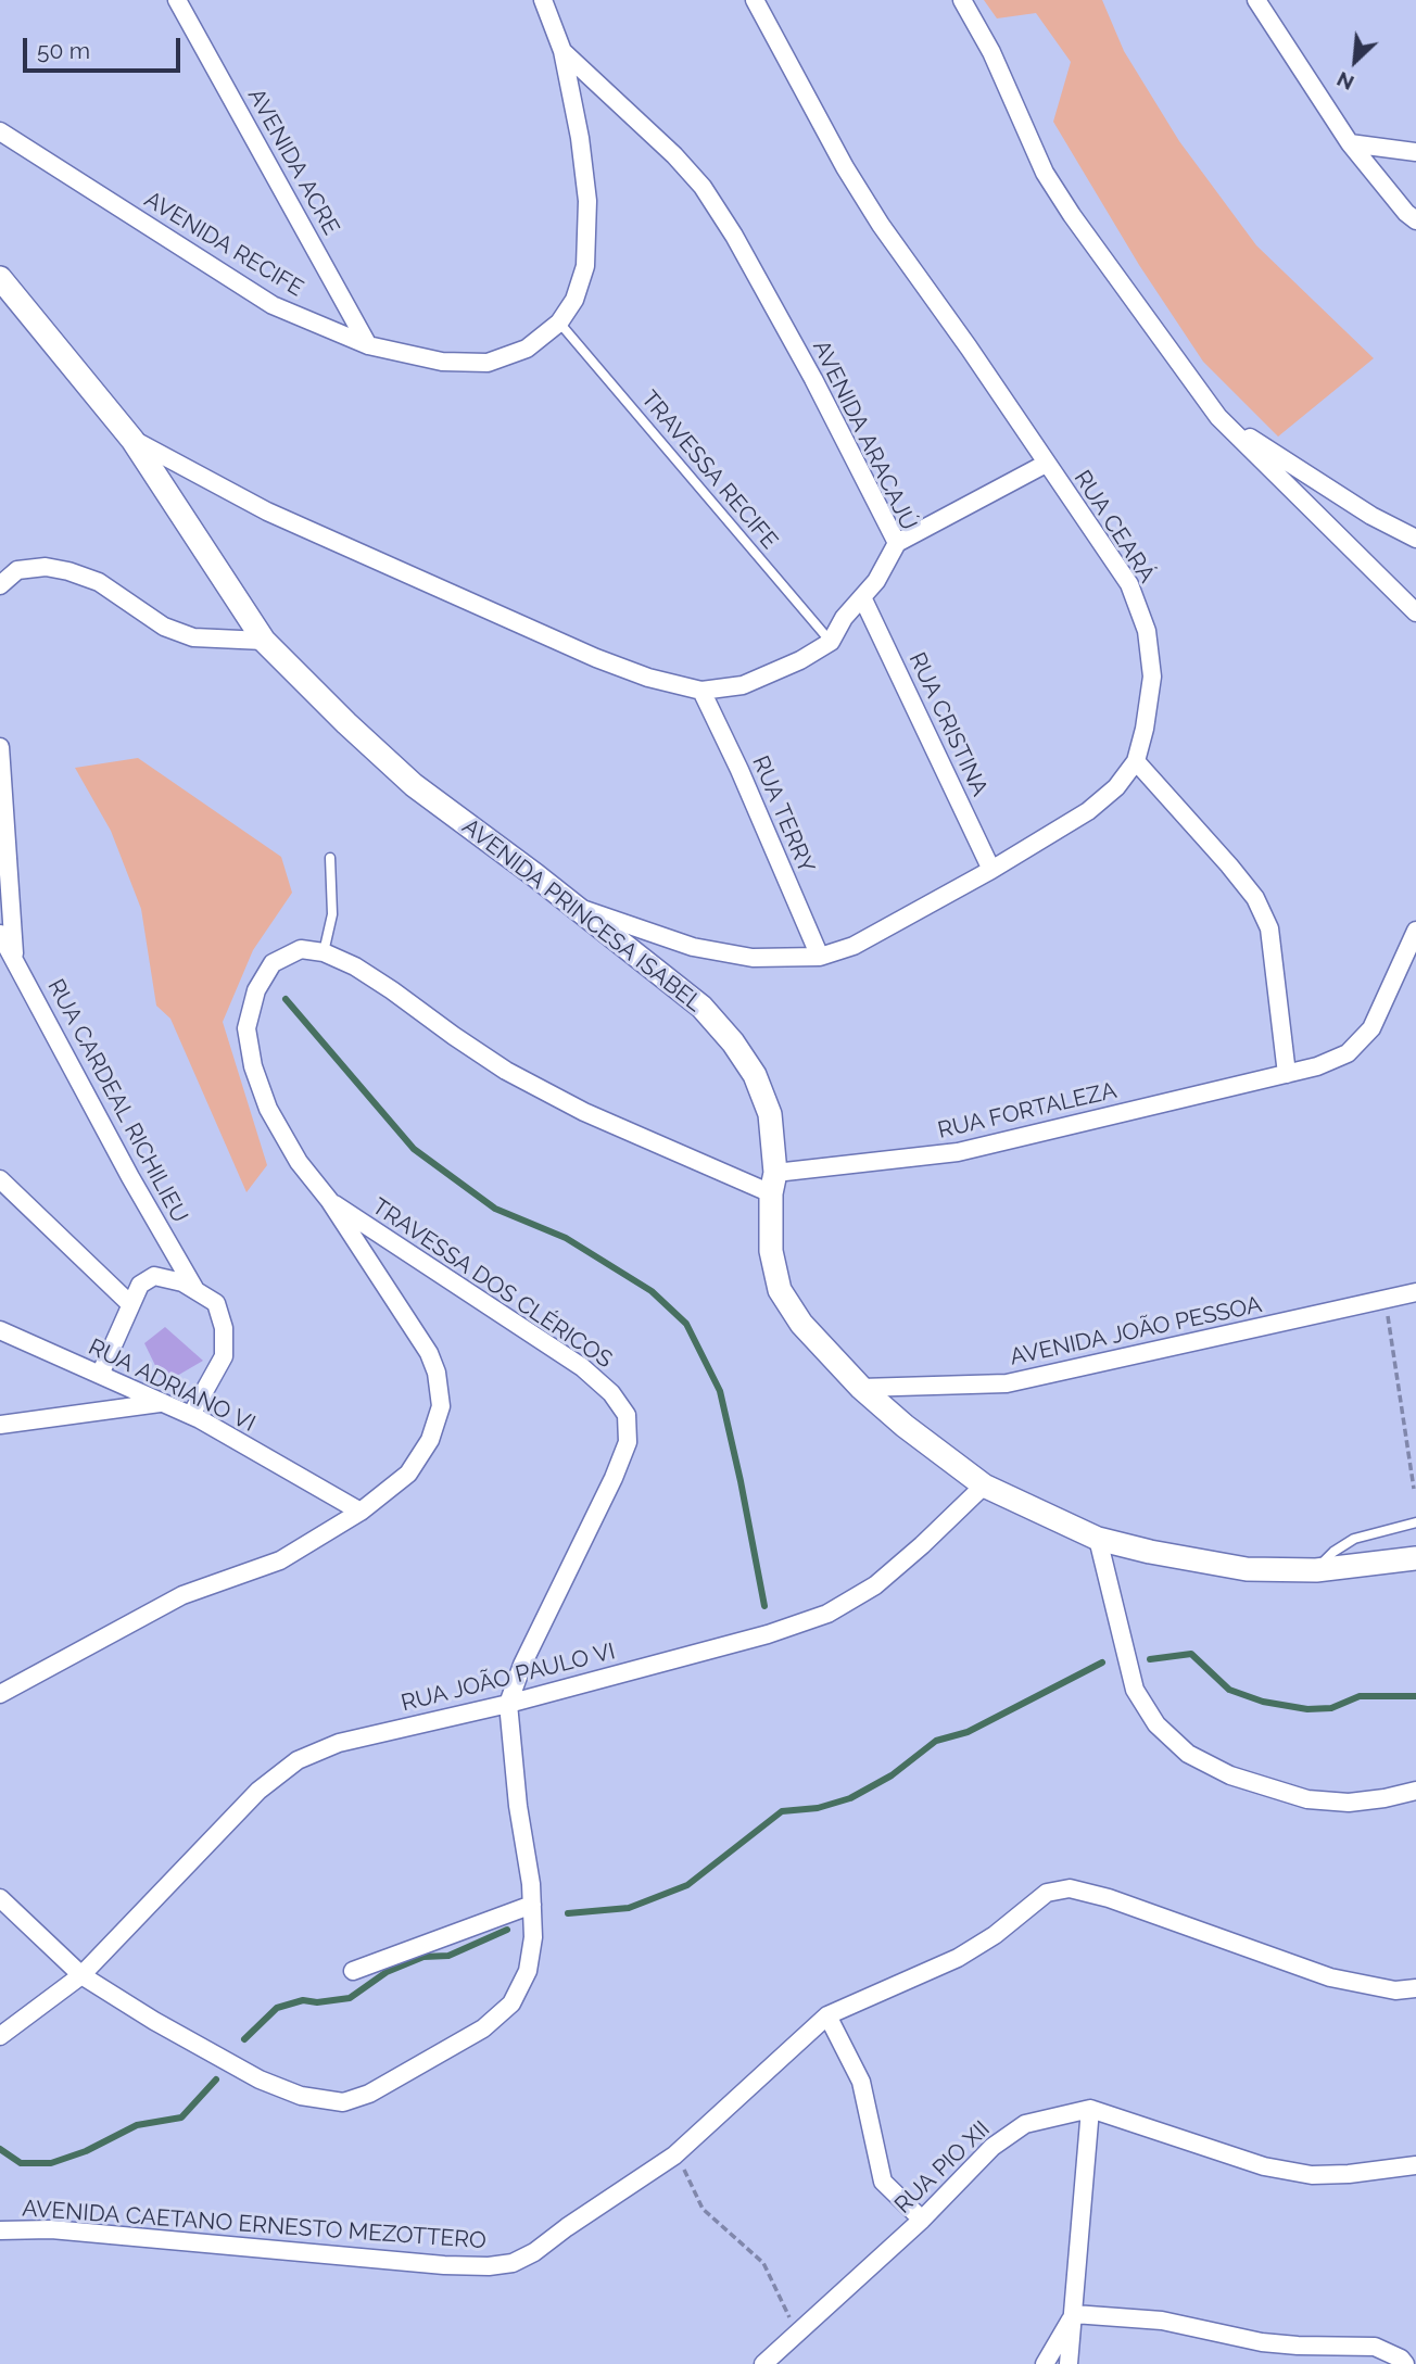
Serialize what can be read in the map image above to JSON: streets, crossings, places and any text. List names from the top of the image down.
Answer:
{
  "streets": {
    "street": [
      "AVENIDA ACRE",
      "AVENIDA RECIFE",
      "AVENIDA ARACAJÚ",
      "RUA CEARÁ",
      "RUA CRISTINA",
      "RUA TERRY",
      "AVENIDA PRINCESA ISABEL",
      "RUA CARDEAL RICHILIEU",
      "RUA FORTALEZA",
      "TRAVESSA DOS CLÉRICOS",
      "AVENIDA JOÃO PESSOA",
      "RUA ADRIANO VI",
      "RUA JOÃO PAULO VI",
      "RUA PIO XII",
      "AVENIDA CAETANO ERNESTO MEZOTTERO"
    ],
    "lane": ["TRAVESSA RECIFE"]
  },
  "crossings": [
    ["AVENIDA ACRE", "AVENIDA RECIFE"],
    ["AVENIDA RECIFE", "AVENIDA ARACAJÚ"],
    ["AVENIDA RECIFE", "TRAVESSA RECIFE"],
    ["AVENIDA ARACAJÚ", "TRAVESSA RECIFE"],
    ["AVENIDA ARACAJÚ", "RUA CRISTINA"],
    ["AVENIDA ARACAJÚ", "RUA TERRY"],
    ["AVENIDA ARACAJÚ", "AVENIDA PRINCESA ISABEL"],
    ["RUA CEARÁ", "RUA CRISTINA"],
    ["RUA CEARÁ", "RUA TERRY"],
    ["RUA CEARÁ", "AVENIDA PRINCESA ISABEL"],
    ["AVENIDA PRINCESA ISABEL", "RUA FORTALEZA"],
    ["AVENIDA PRINCESA ISABEL", "AVENIDA JOÃO PESSOA"],
    ["AVENIDA PRINCESA ISABEL", "RUA JOÃO PAULO VI"],
    ["RUA CARDEAL RICHILIEU", "RUA ADRIANO VI"],
    ["TRAVESSA DOS CLÉRICOS", "RUA JOÃO PAULO VI"]
  ],
  "scale_bar": "50 m",
  "north": "bottom left"
}
